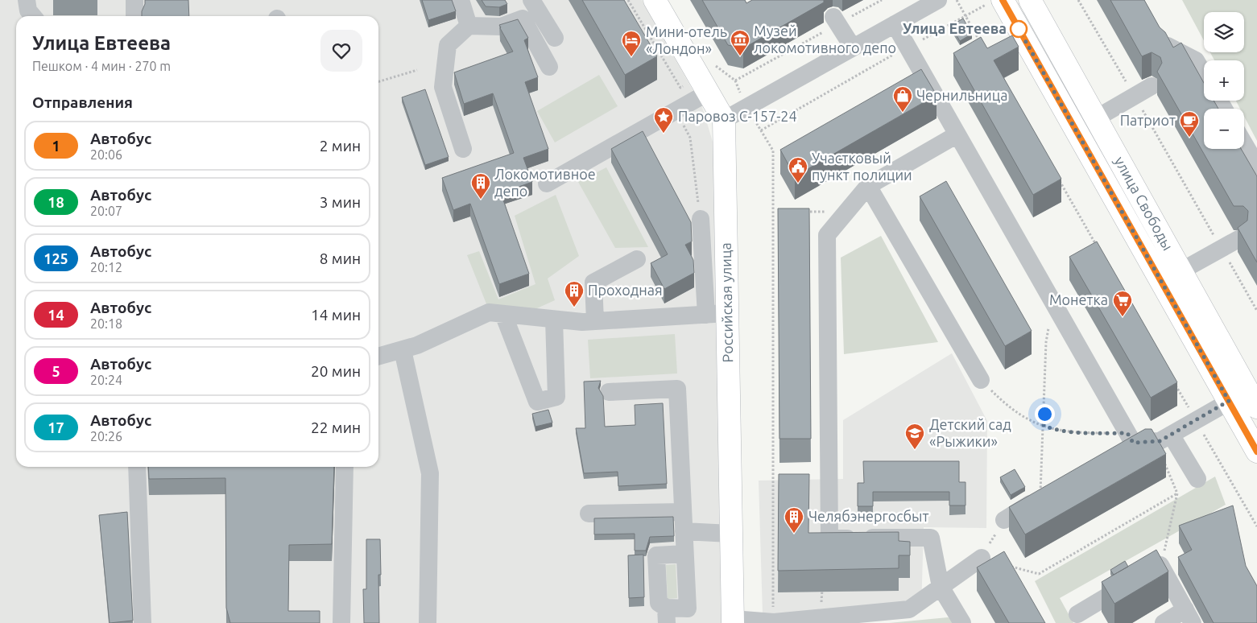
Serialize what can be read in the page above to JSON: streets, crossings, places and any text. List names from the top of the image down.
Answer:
{
  "streets": {
    "main road": ["улица Свободы", "Российская улица"]
  },
  "places": {
    "other": ["Улица Евтеева"],
    "museum": ["Музей локомотивного депо"],
    "hotel": ["Мини-отель «Лондон»"],
    "shop": ["Чернильница"],
    "place": ["Паровоз С-157-24"],
    "cafe": ["Патриот"],
    "public building": ["Участковый пункт полиции"],
    "building": ["Локомотивное депо", "Проходная", "Челябэнергосбыт"],
    "supermarket": ["Монетка"],
    "school or university": ["Детский сад «Рыжики»"]
  },
  "lines": ["bus line 1"],
  "page": {
    "map_buttons": ["+", "−"],
    "heading": [
      ["Улица Евтеева", "Пешком · 4 мин · 270 m"],
      "Отправления"
    ],
    "list": [
      {
        "mark": "1",
        "name": "Автобус",
        "note": "20:06",
        "value": "2 мин"
      },
      {
        "mark": "18",
        "name": "Автобус",
        "note": "20:07",
        "value": "3 мин"
      },
      {
        "mark": "125",
        "name": "Автобус",
        "note": "20:12",
        "value": "8 мин"
      },
      {
        "mark": "14",
        "name": "Автобус",
        "note": "20:18",
        "value": "14 мин"
      },
      {
        "mark": "5",
        "name": "Автобус",
        "note": "20:24",
        "value": "20 мин"
      },
      {
        "mark": "17",
        "name": "Автобус",
        "note": "20:26",
        "value": "22 мин"
      }
    ]
  }
}
